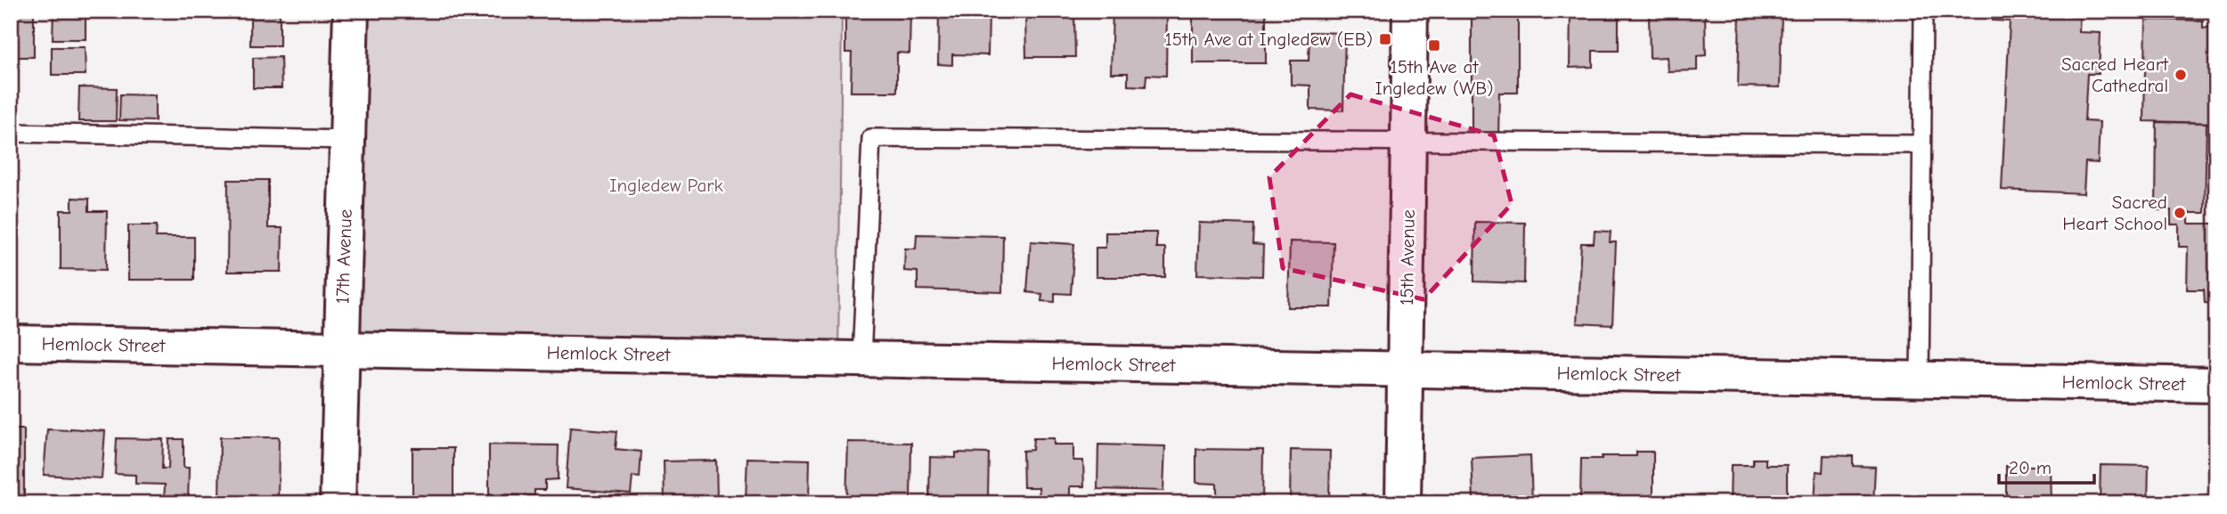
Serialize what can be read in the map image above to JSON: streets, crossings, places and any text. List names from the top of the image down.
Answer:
{
  "streets": {
    "street": ["17th Avenue", "15th Avenue", "Hemlock Street"]
  },
  "crossings": [
    ["17th Avenue", "Hemlock Street"],
    ["15th Avenue", "Hemlock Street"]
  ],
  "parks": ["Ingledew Park"],
  "places": {
    "transit": ["15th Ave at Ingledew (EB)", "15th Ave at Ingledew (WB)"],
    "other": ["Sacred Heart Cathedral", "Sacred Heart School"]
  },
  "scale_bar": "20 m"
}
